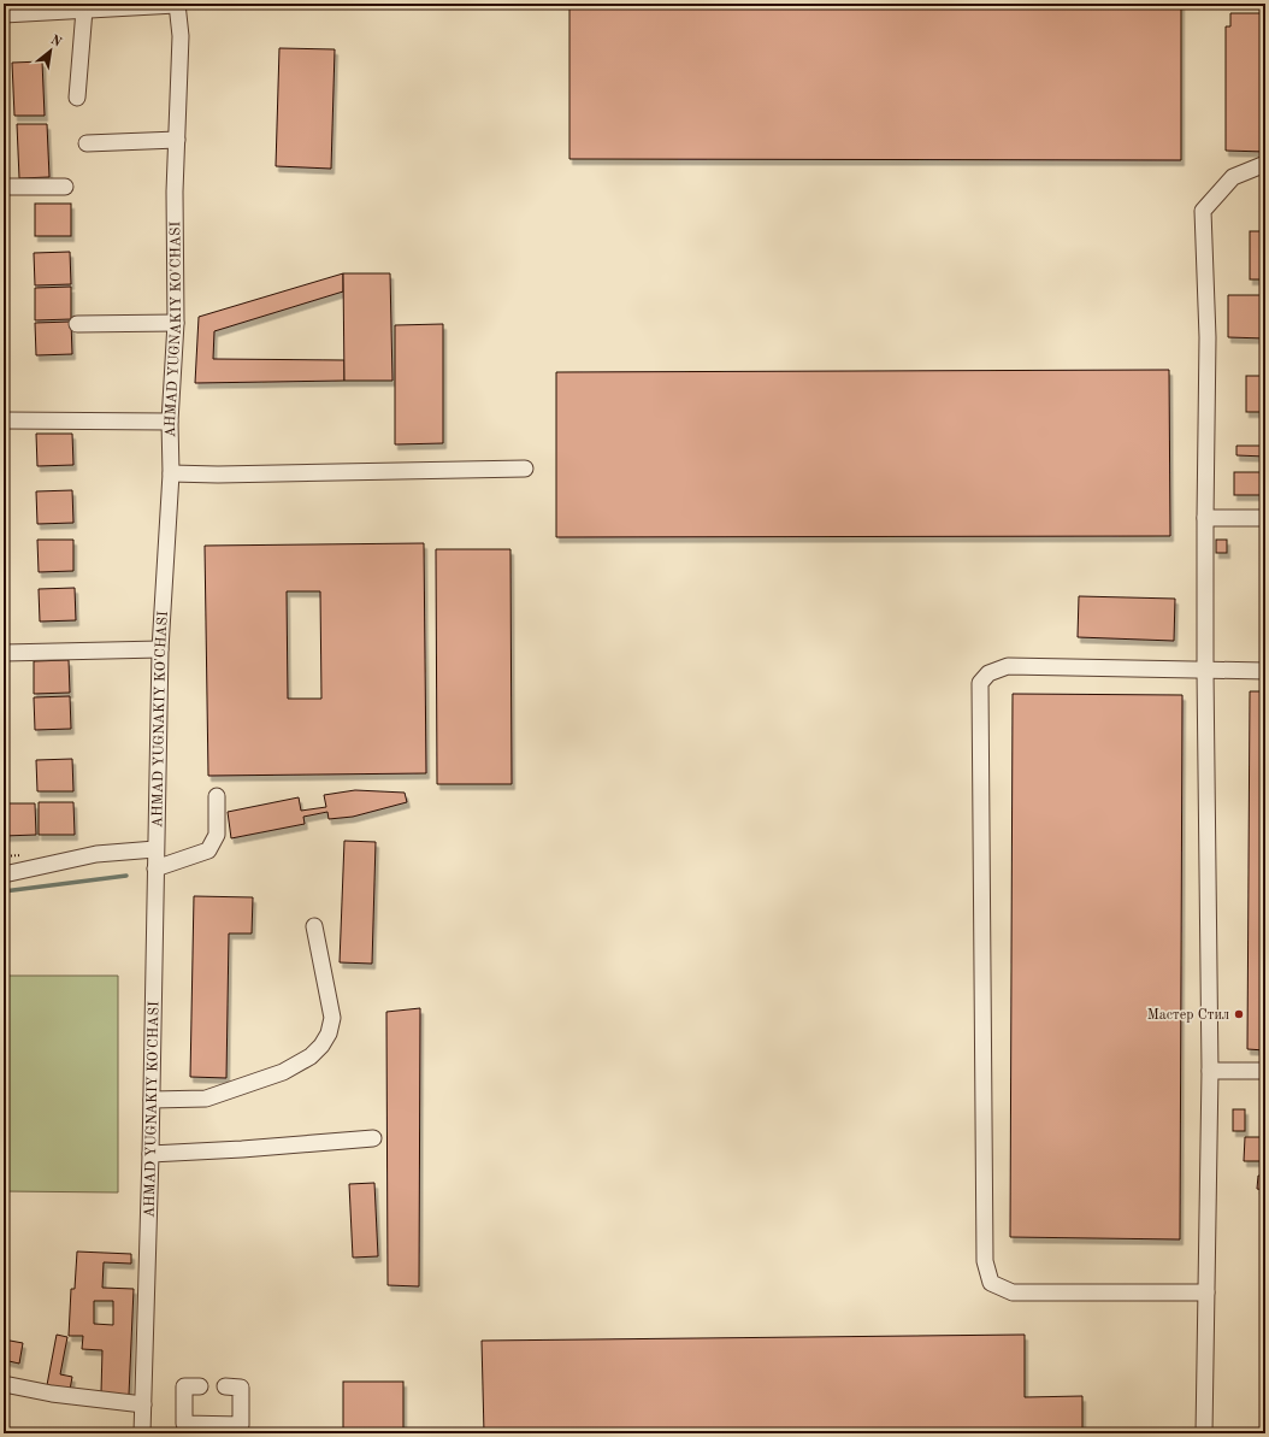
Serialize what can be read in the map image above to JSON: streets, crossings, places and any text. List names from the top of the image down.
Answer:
{
  "streets": {
    "street": ["AHMAD YUGNAKIY KO'CHASI"]
  },
  "places": ["Мастер Стил"],
  "north": "top right"
}
